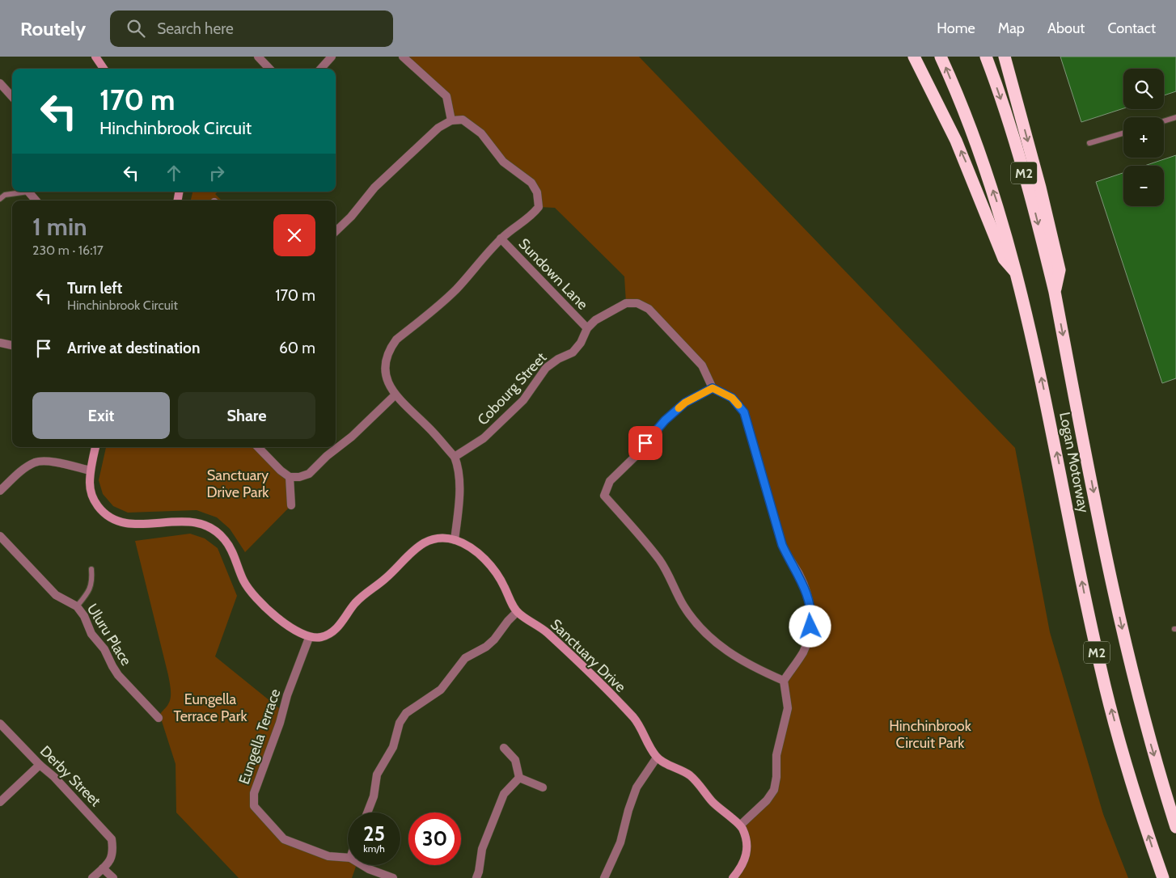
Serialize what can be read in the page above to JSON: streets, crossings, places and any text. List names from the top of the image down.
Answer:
{
  "streets": {
    "highway": ["M2", "Logan Motorway"],
    "street": [
      "Sundown Lane",
      "Cobourg Street",
      "Uluru Place",
      "Sanctuary Drive",
      "Eungella Terrace",
      "Derby Street"
    ]
  },
  "crossings": [
    ["Sundown Lane", "Cobourg Street"],
    ["Sanctuary Drive", "Eungella Terrace"]
  ],
  "parks": ["Sanctuary Drive Park", "Eungella Terrace Park", "Hinchinbrook Circuit Park"],
  "page": {
    "header": "Routely",
    "search": "Search here",
    "nav": [
      "Home",
      "Map",
      "About",
      "Contact"
    ],
    "map_buttons": ["+", "−"],
    "turn": ["170 m", "Hinchinbrook Circuit"],
    "heading": ["1 min", "230 m · 16:17"],
    "list": [
      {
        "name": "Turn left",
        "note": "Hinchinbrook Circuit",
        "value": "170 m"
      },
      {
        "name": "Arrive at destination",
        "value": "60 m"
      }
    ],
    "buttons": ["Exit", "Share"],
    "speed": "25 km/h",
    "limit": "30"
  }
}
